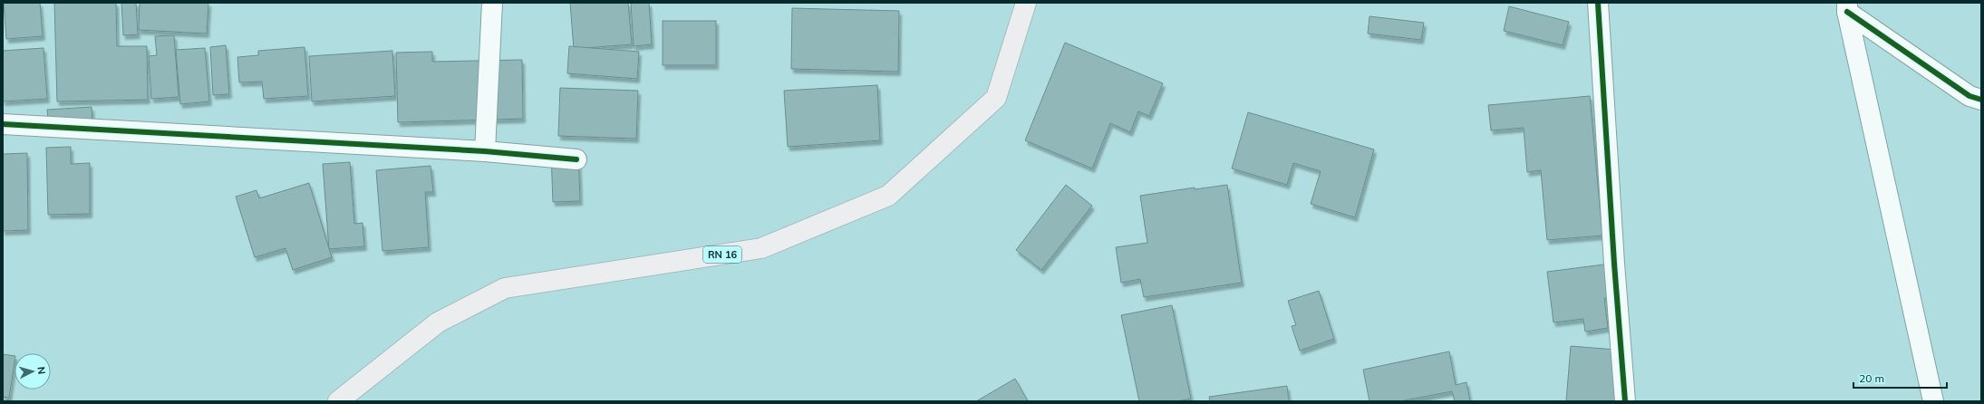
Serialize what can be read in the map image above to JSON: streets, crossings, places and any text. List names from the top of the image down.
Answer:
{
  "streets": {
    "main road": ["RN 16"]
  },
  "scale_bar": "20 m",
  "north": "right"
}
